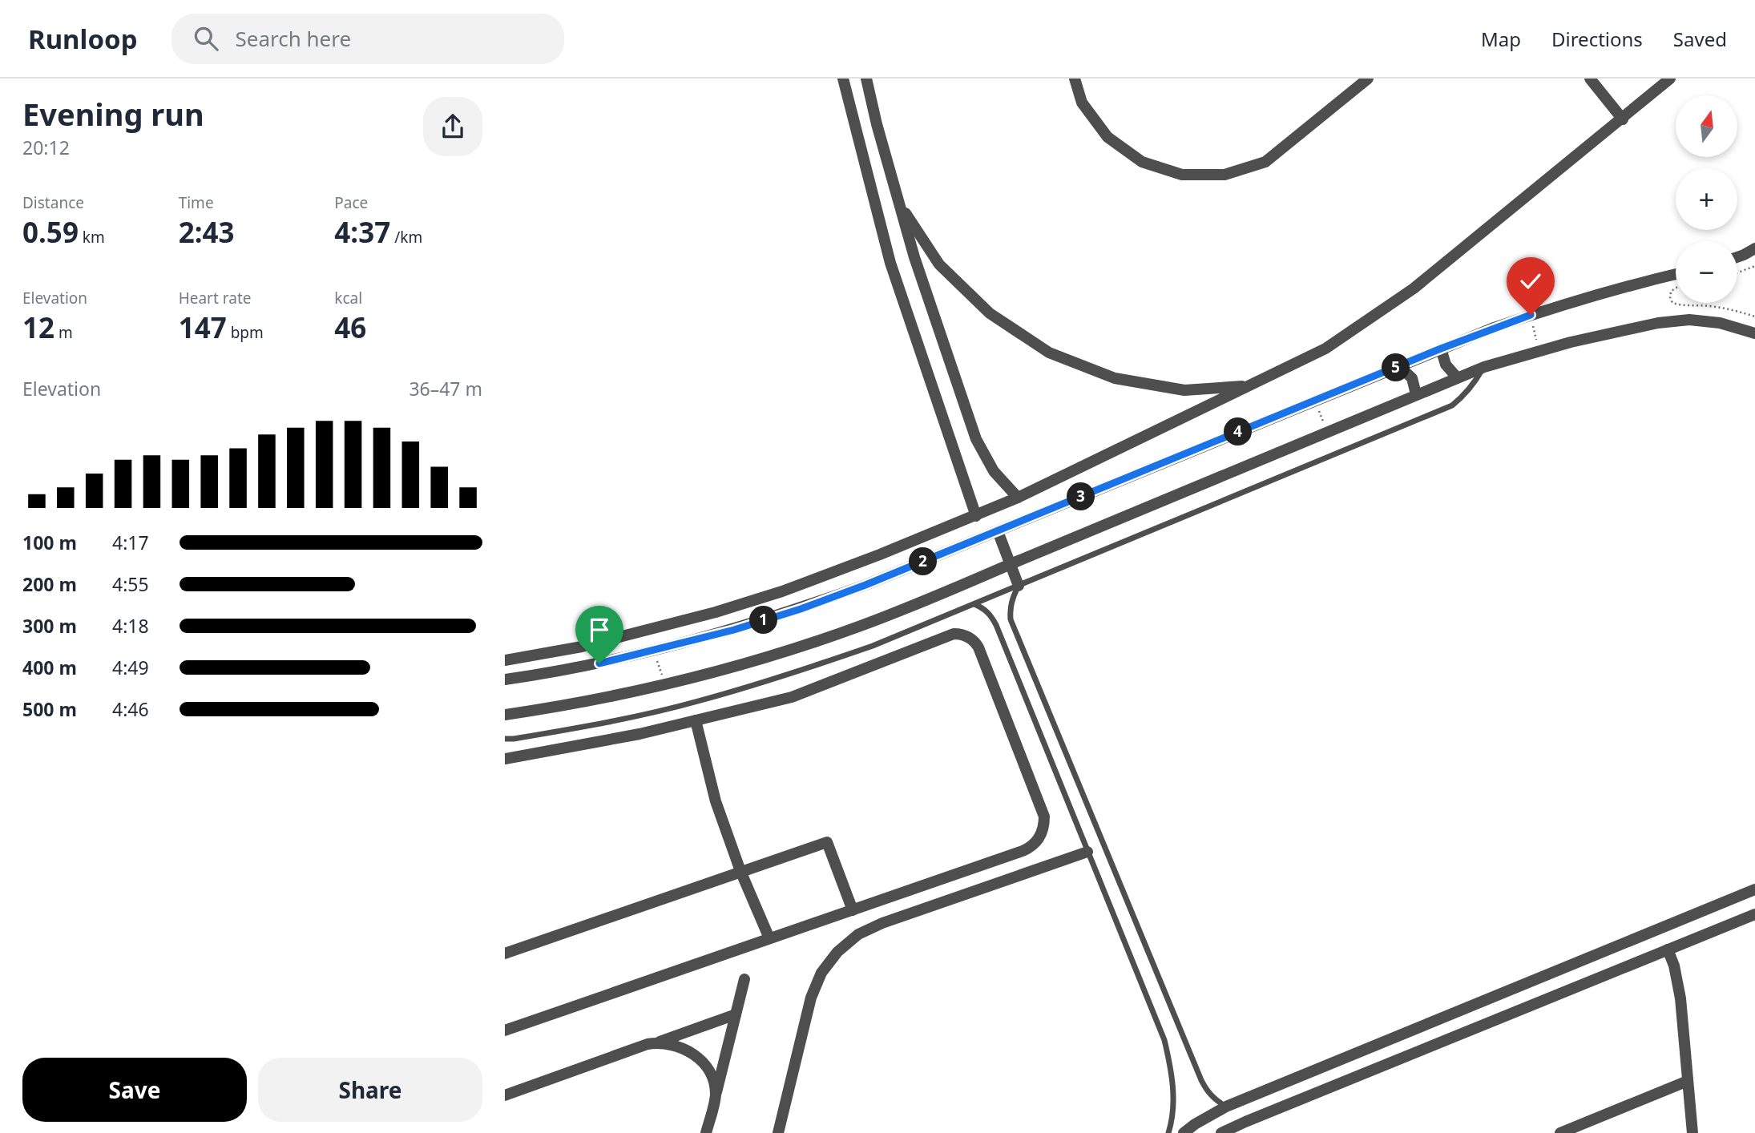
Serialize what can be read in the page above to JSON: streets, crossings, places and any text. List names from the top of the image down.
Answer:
{
  "north": "top",
  "page": {
    "header": "Runloop",
    "search": "Search here",
    "nav": ["Map", "Directions", "Saved"],
    "heading": ["Evening run", "20:12"],
    "map_buttons": ["+", "−"],
    "stats": [
      ["Distance", "0.59 km"],
      ["Time", "2:43"],
      ["Pace", "4:37 /km"],
      ["Elevation", "12 m"],
      ["Heart rate", "147 bpm"],
      ["kcal", "46"]
    ],
    "pins": [
      "5",
      "4",
      "3",
      "2",
      "1"
    ],
    "chart": ["Elevation", "36–47 m"],
    "list": [
      {
        "name": "100 m",
        "note": "4:17"
      },
      {
        "name": "200 m",
        "note": "4:55"
      },
      {
        "name": "300 m",
        "note": "4:18"
      },
      {
        "name": "400 m",
        "note": "4:49"
      },
      {
        "name": "500 m",
        "note": "4:46"
      }
    ],
    "buttons": ["Save", "Share"]
  }
}
